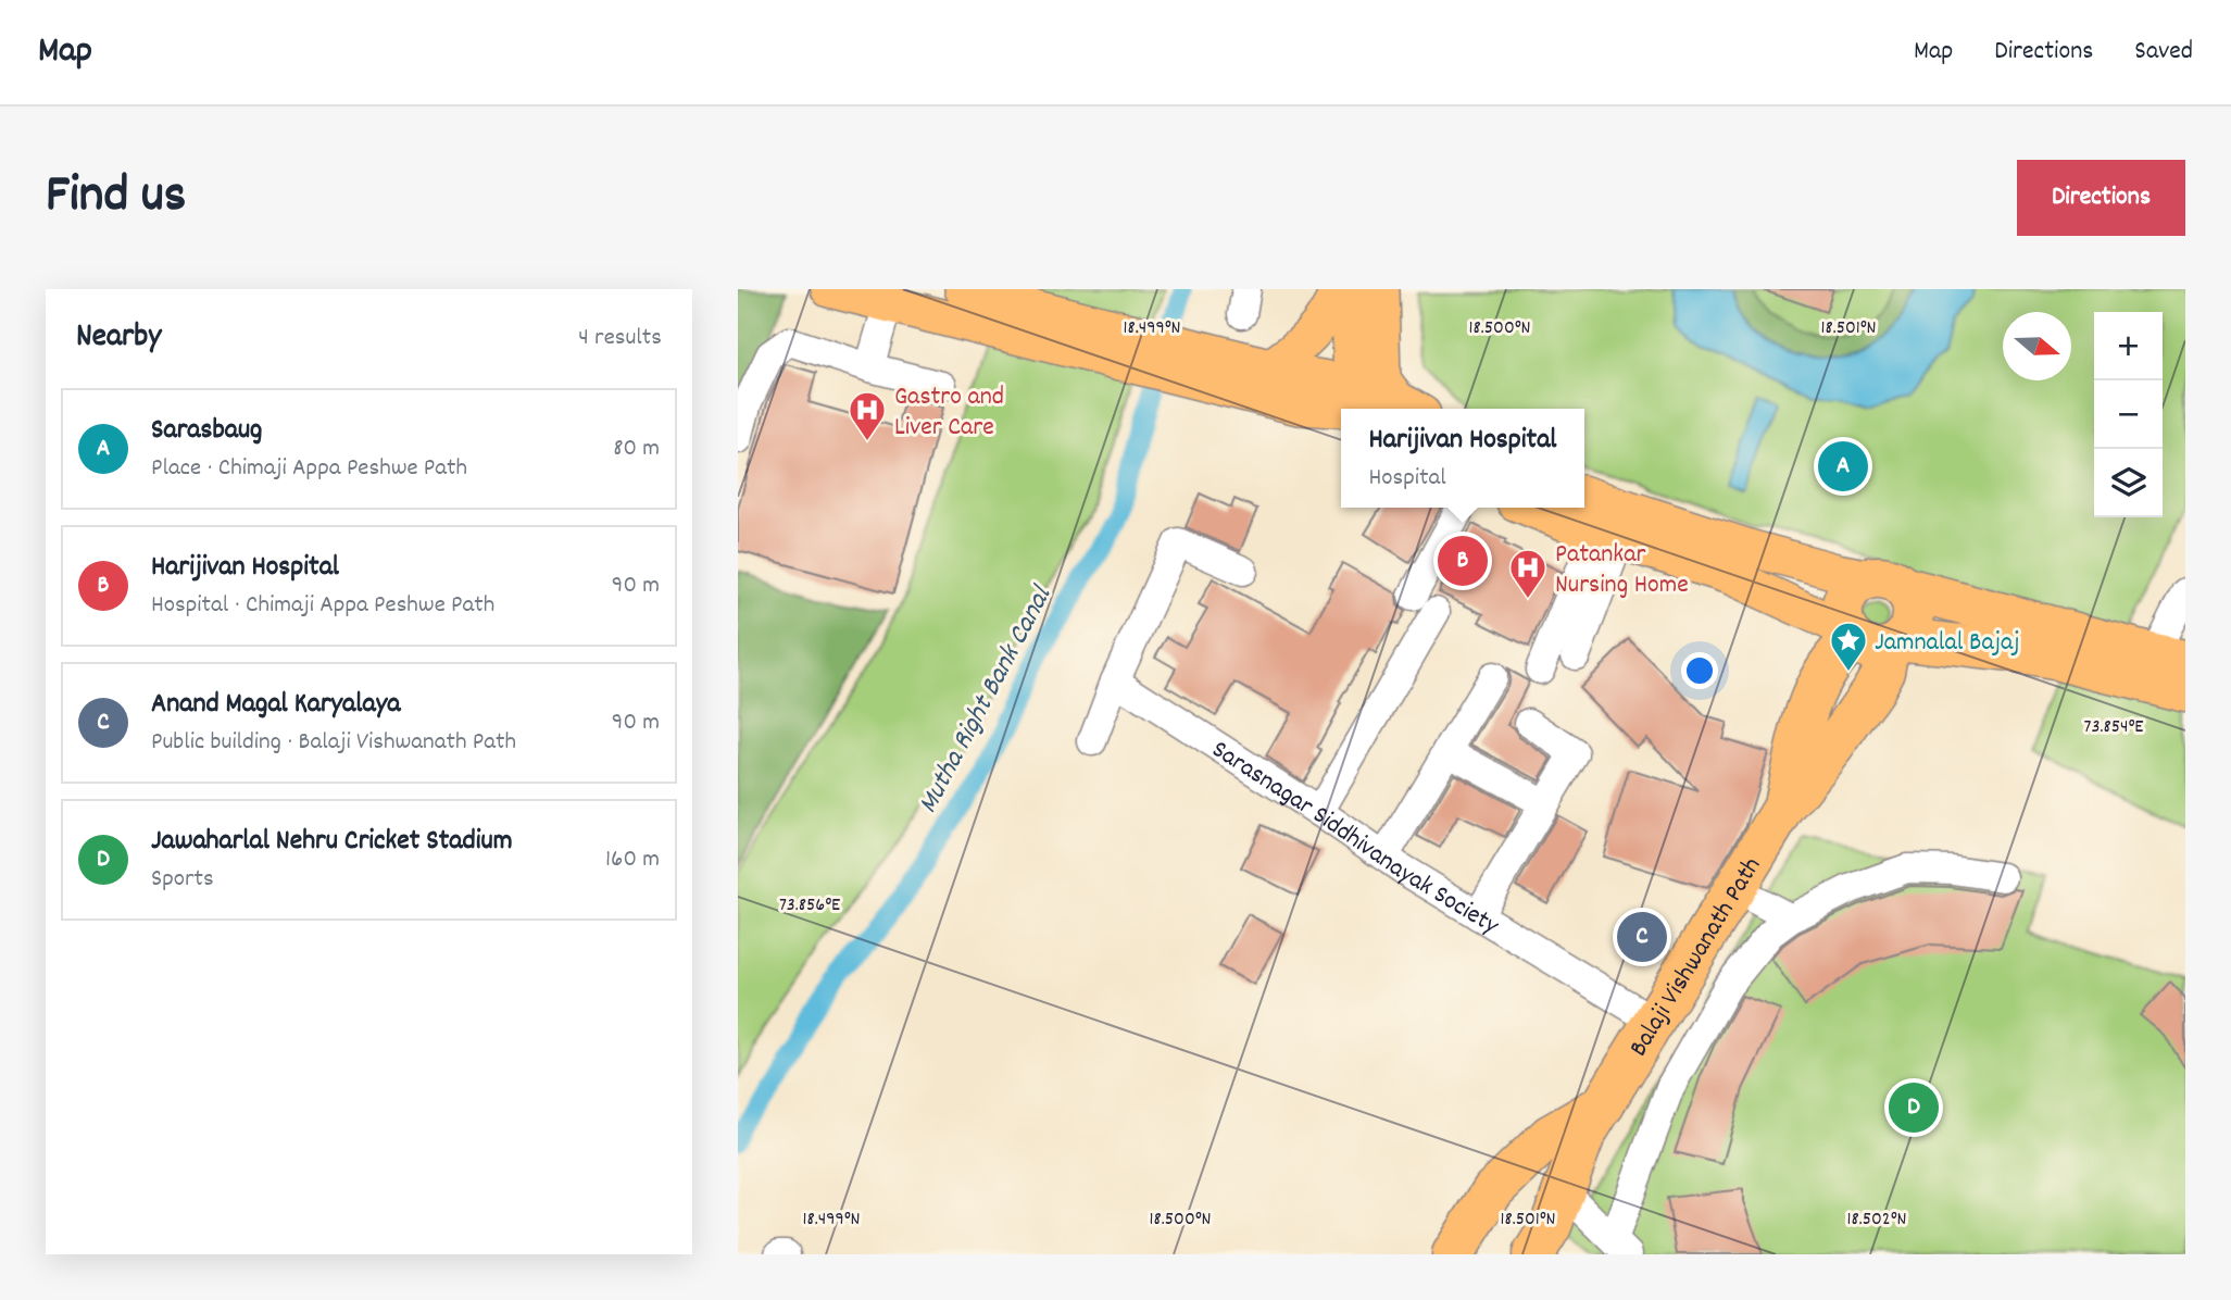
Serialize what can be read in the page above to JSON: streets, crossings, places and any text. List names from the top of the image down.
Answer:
{
  "streets": {
    "highway": ["Balaji Vishwanath Path"],
    "street": ["Sarasnagar Siddhivanayak Society"]
  },
  "crossings": [
    ["Sarasnagar Siddhivanayak Society", "Balaji Vishwanath Path"]
  ],
  "water": ["Mutha Right Bank Canal"],
  "places": {
    "hospital": ["Gastro and Liver Care", "Patankar Nursing Home"],
    "place": ["Jamnalal Bajaj"]
  },
  "north": "right",
  "page": {
    "header": "Map",
    "nav": ["Map", "Directions", "Saved"],
    "title": "Find us",
    "buttons": "Directions",
    "heading": ["Nearby", "4 results"],
    "map_buttons": ["+", "−"],
    "list": [
      {
        "mark": "A",
        "name": "Sarasbaug",
        "note": "Place · Chimaji Appa Peshwe Path",
        "value": "80 m"
      },
      {
        "mark": "B",
        "name": "Harijivan Hospital",
        "note": "Hospital · Chimaji Appa Peshwe Path",
        "value": "90 m"
      },
      {
        "mark": "C",
        "name": "Anand Magal Karyalaya",
        "note": "Public building · Balaji Vishwanath Path",
        "value": "90 m"
      },
      {
        "mark": "D",
        "name": "Jawaharlal Nehru Cricket Stadium",
        "note": "Sports",
        "value": "160 m"
      }
    ],
    "popup": ["Harijivan Hospital", "Hospital"],
    "pins": [
      "A",
      "B",
      "C",
      "D"
    ]
  },
  "coordinates": [
    "18.499°N",
    "18.500°N",
    "18.501°N",
    "73.854°E",
    "73.856°E",
    "18.502°N"
  ]
}
